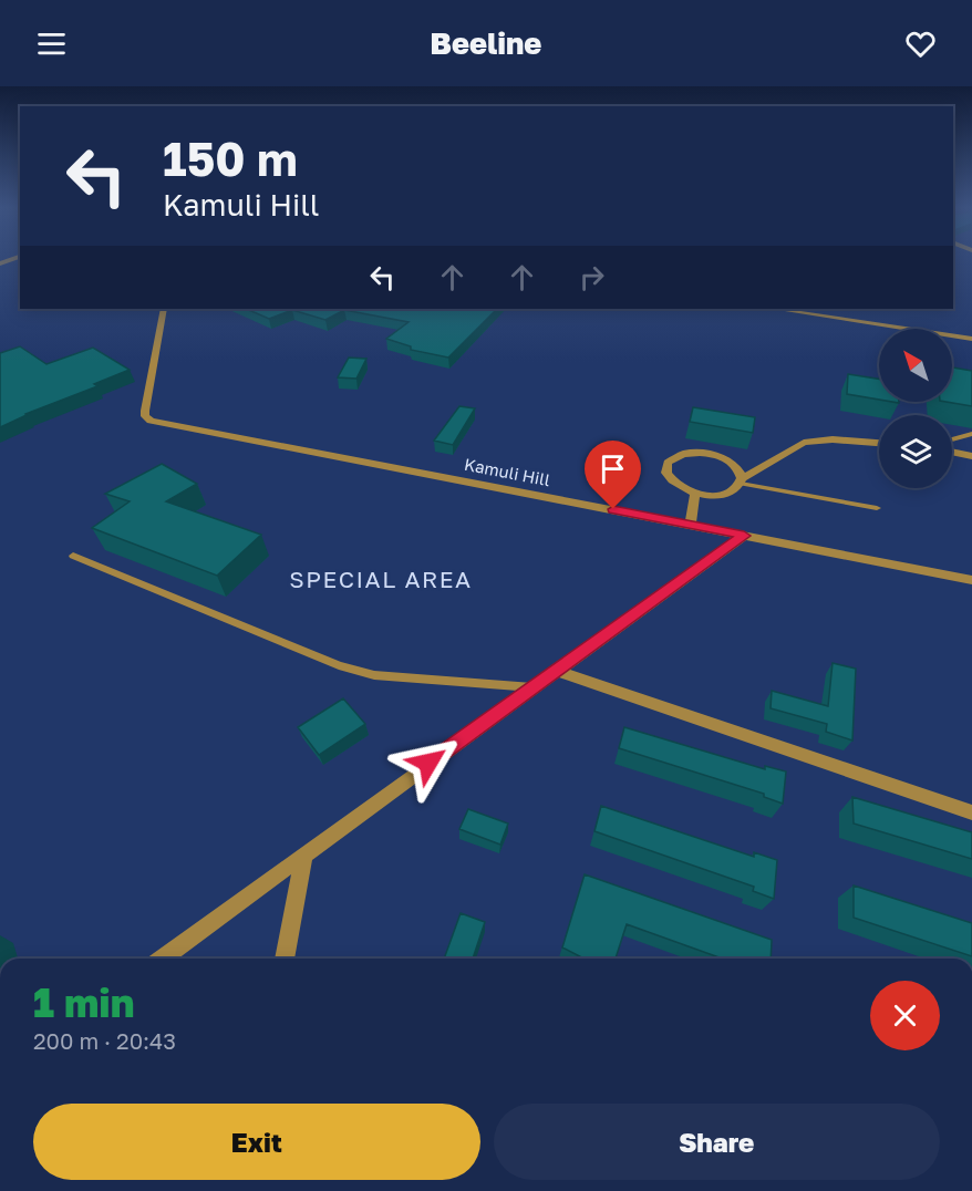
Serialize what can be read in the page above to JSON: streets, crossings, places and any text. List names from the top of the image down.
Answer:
{
  "streets": {
    "street": ["Kamuli Hill"]
  },
  "districts": ["SPECIAL AREA"],
  "north": "top left",
  "page": {
    "header": "Beeline",
    "turn": ["150 m", "Kamuli Hill"],
    "heading": ["1 min", "200 m · 20:43"],
    "buttons": ["Exit", "Share"]
  }
}
